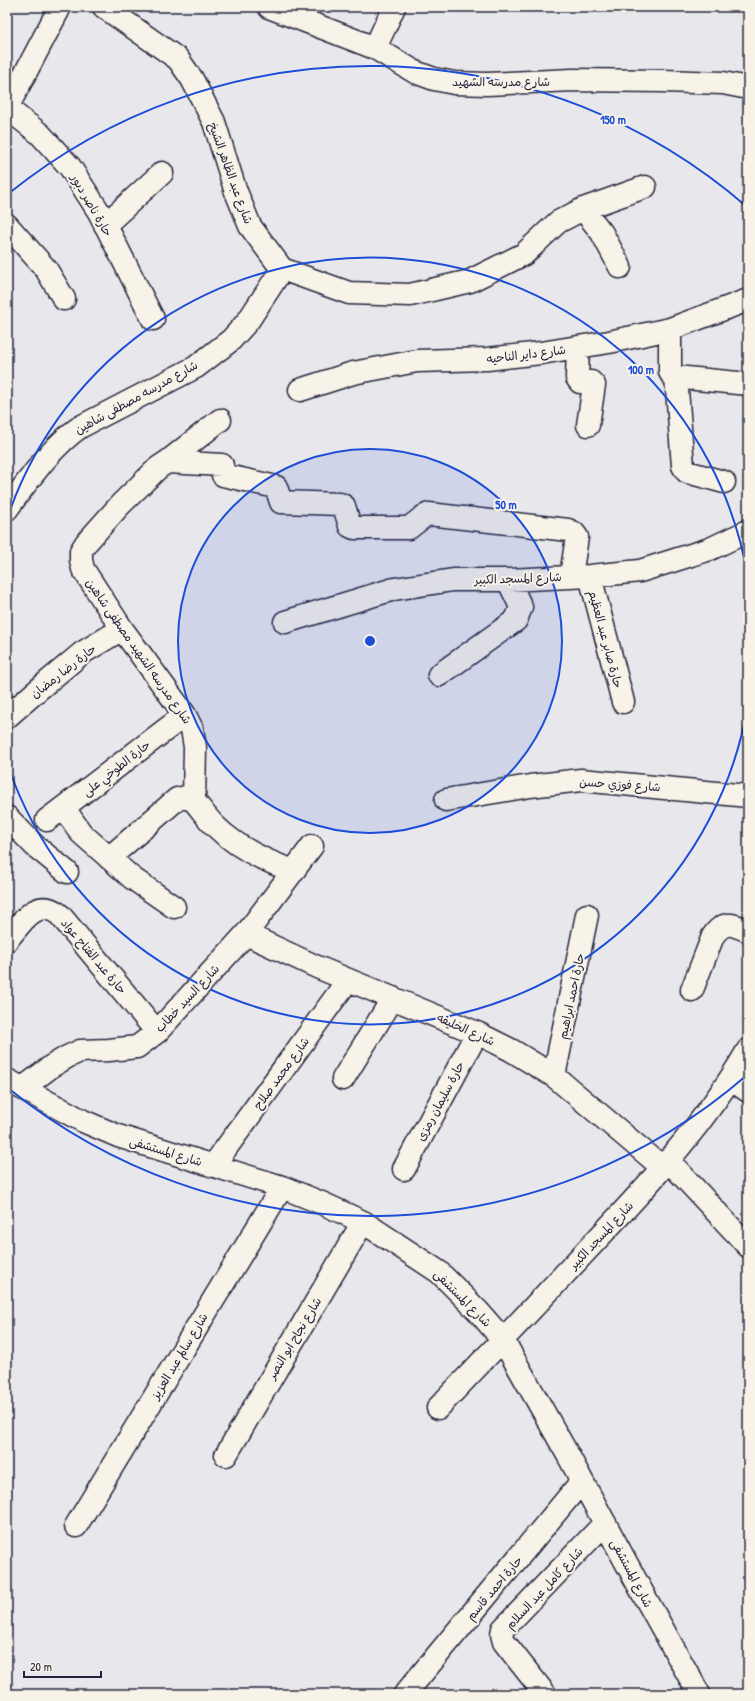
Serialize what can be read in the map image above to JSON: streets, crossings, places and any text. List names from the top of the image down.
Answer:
{
  "streets": {
    "street": [
      "شارع مدرسه الشهيد",
      "شارع عبد الظاهر الشيخ",
      "حارة ناصر دبور",
      "شارع داير الناحيه",
      "شارع مدرسه مصطفى شاهين",
      "شارع المسجد الكبير",
      "حارة صابر عبد العظيم",
      "شارع مدرسه الشهيد مصطفى شاهين",
      "حارة رضا رمضان",
      "حارة الطوخي على",
      "شارع فوزي حسن",
      "حارة عبد الفتاح عواد",
      "حارة احمد ابراهيم",
      "شارع السيد خطاب",
      "شارع الخليفه",
      "شارع محمد صلاح",
      "حارة سليمان رمزى",
      "شارع المستشفى",
      "شارع نجاح ابو النصر",
      "شارع سالم عبد العزيز",
      "حارة احمد قاسم",
      "شارع كامل عبد السلام"
    ]
  },
  "crossings": [
    ["شارع عبد الظاهر الشيخ", "شارع مدرسه مصطفى شاهين"],
    ["شارع المسجد الكبير", "حارة صابر عبد العظيم"],
    ["شارع المسجد الكبير", "شارع الخليفه"],
    ["شارع المسجد الكبير", "شارع المستشفى"],
    ["شارع مدرسه الشهيد مصطفى شاهين", "حارة رضا رمضان"],
    ["شارع مدرسه الشهيد مصطفى شاهين", "حارة الطوخي على"],
    ["حارة عبد الفتاح عواد", "شارع السيد خطاب"],
    ["حارة احمد ابراهيم", "شارع الخليفه"],
    ["شارع السيد خطاب", "شارع الخليفه"],
    ["شارع السيد خطاب", "شارع المستشفى"],
    ["شارع الخليفه", "شارع محمد صلاح"],
    ["شارع الخليفه", "حارة سليمان رمزى"],
    ["شارع محمد صلاح", "شارع المستشفى"],
    ["شارع المستشفى", "شارع نجاح ابو النصر"],
    ["شارع المستشفى", "شارع سالم عبد العزيز"],
    ["شارع المستشفى", "حارة احمد قاسم"],
    ["شارع المستشفى", "شارع كامل عبد السلام"]
  ],
  "scale_bar": "20 m",
  "rings": ["150 m", "100 m", "50 m"]
}
